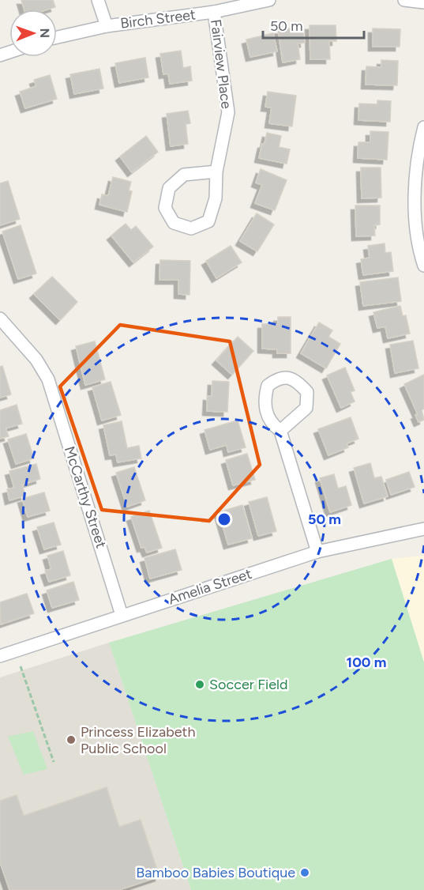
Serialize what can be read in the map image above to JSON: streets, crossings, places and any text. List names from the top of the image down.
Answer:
{
  "streets": {
    "street": [
      "Birch Street",
      "Fairview Place",
      "McCarthy Street",
      "Amelia Street"
    ]
  },
  "crossings": [
    ["Birch Street", "Fairview Place"],
    ["McCarthy Street", "Amelia Street"]
  ],
  "places": ["Soccer Field", "Princess Elizabeth Public School", "Bamboo Babies Boutique"],
  "scale_bar": "50 m",
  "north": "right",
  "rings": ["50 m", "100 m"]
}
